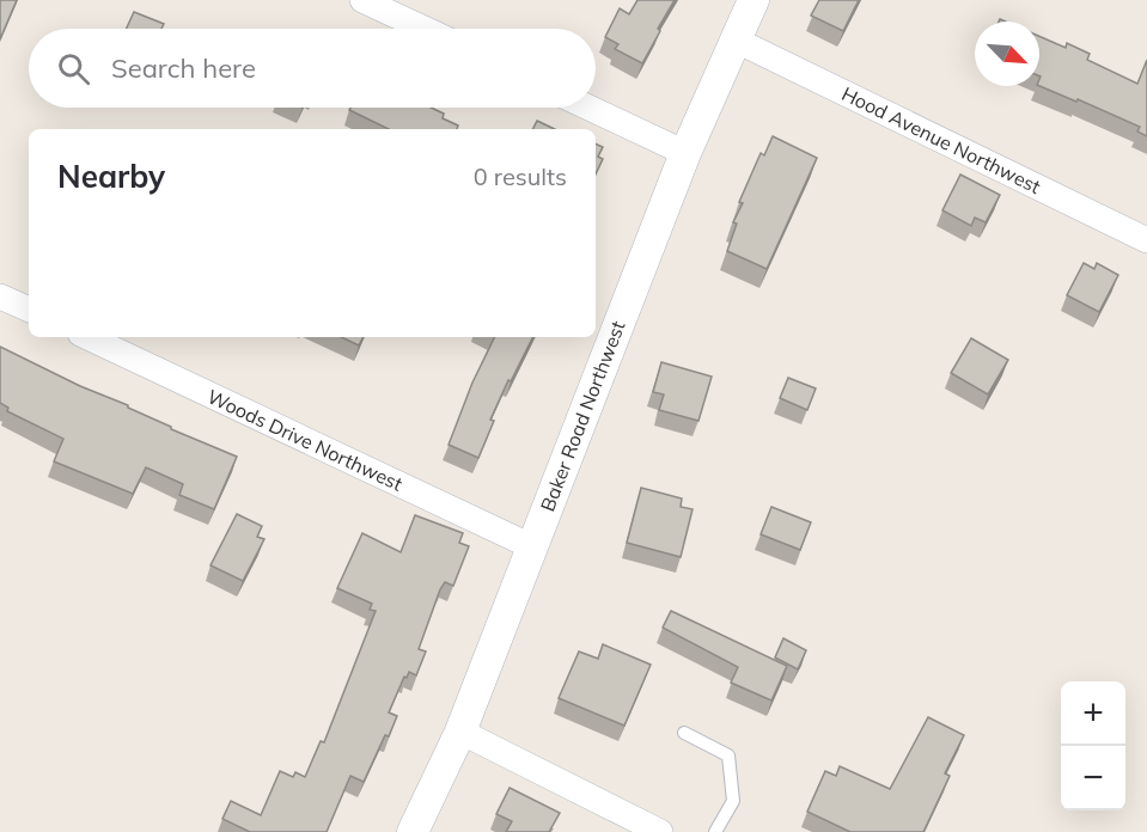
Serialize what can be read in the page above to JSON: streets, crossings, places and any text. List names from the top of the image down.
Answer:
{
  "streets": {
    "street": ["Hood Avenue Northwest", "Baker Road Northwest", "Woods Drive Northwest"]
  },
  "crossings": [
    ["Hood Avenue Northwest", "Baker Road Northwest"],
    ["Baker Road Northwest", "Woods Drive Northwest"]
  ],
  "north": "bottom right",
  "page": {
    "search": "Search here",
    "heading": ["Nearby", "0 results"],
    "map_buttons": ["+", "−"]
  }
}
